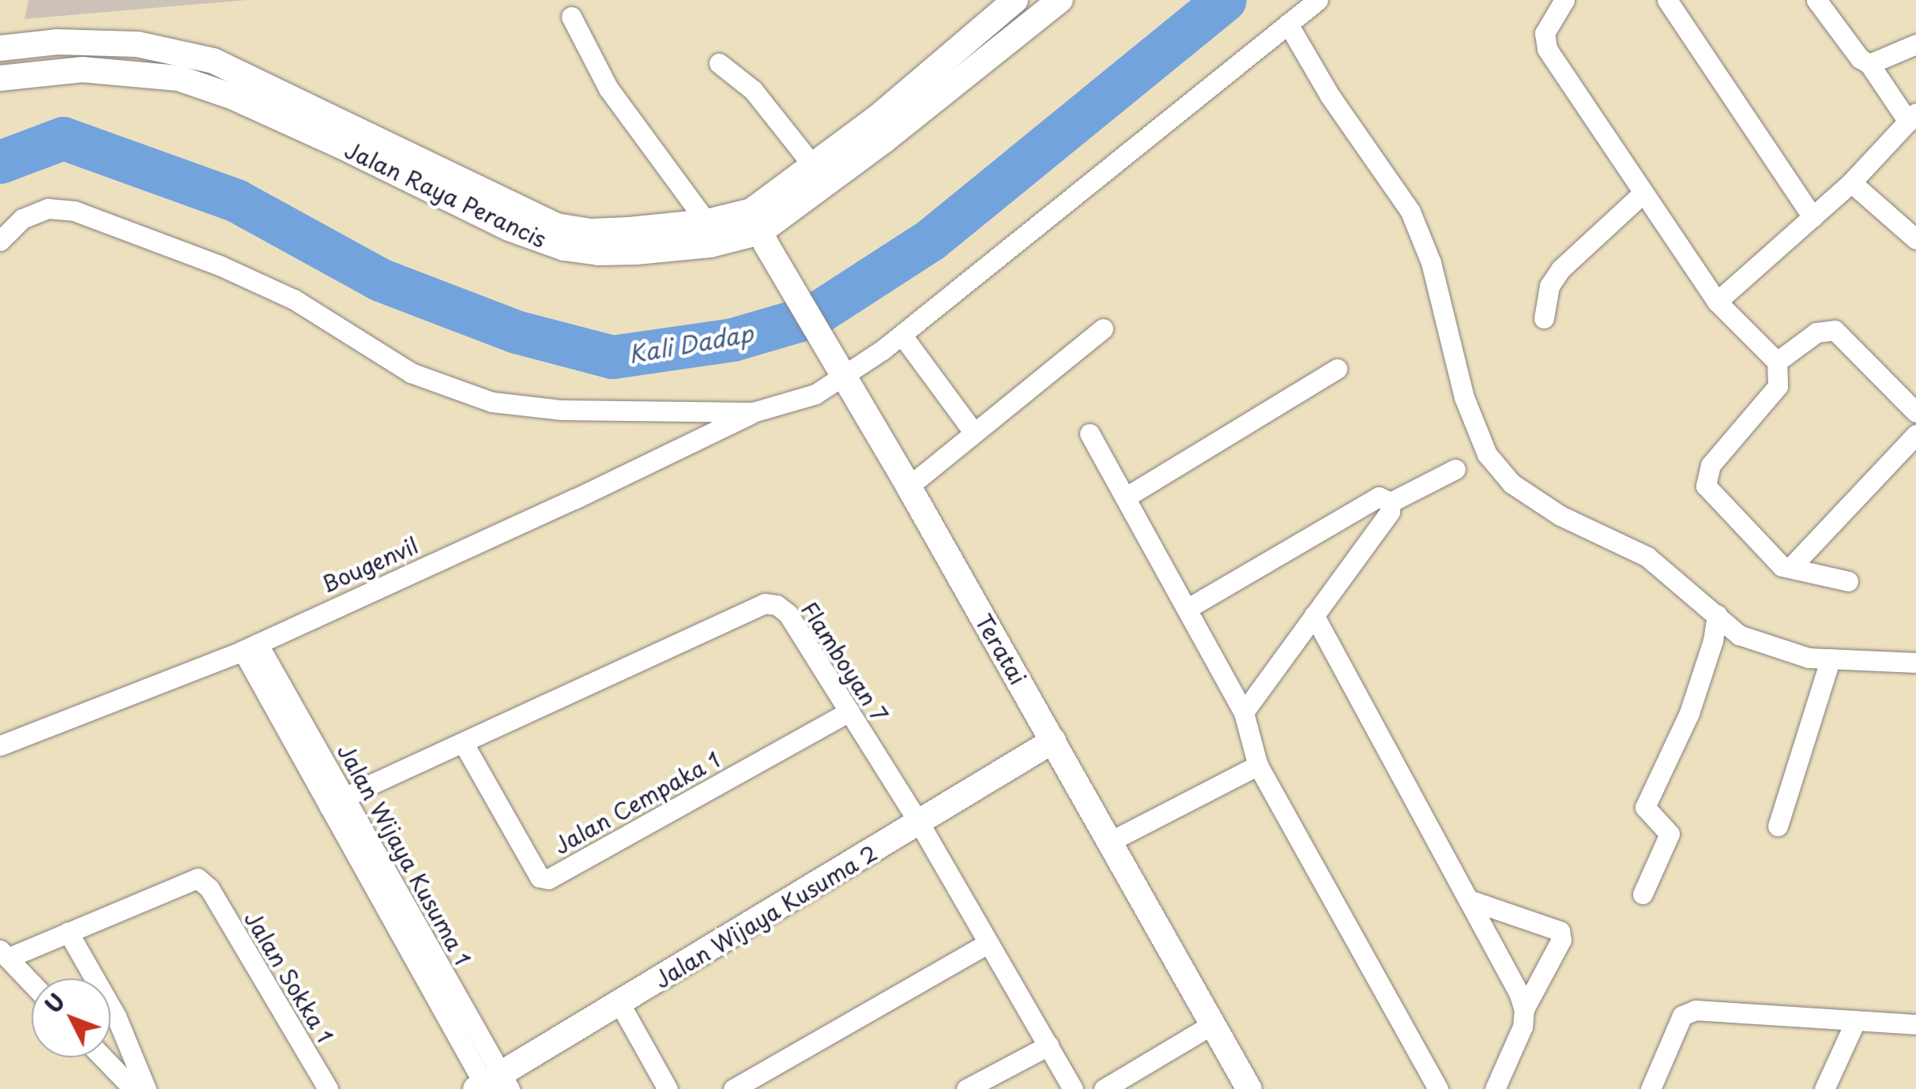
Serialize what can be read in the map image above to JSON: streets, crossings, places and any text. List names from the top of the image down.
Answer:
{
  "streets": {
    "street": [
      "Jalan Raya Perancis",
      "Bougenvil",
      "Teratai",
      "Flamboyan 7",
      "Jalan Cempaka 1",
      "Jalan Wijaya Kusuma 1",
      "Jalan Wijaya Kusuma 2",
      "Jalan Sokka 1"
    ]
  },
  "crossings": [
    ["Jalan Raya Perancis", "Teratai"],
    ["Bougenvil", "Jalan Wijaya Kusuma 1"],
    ["Teratai", "Jalan Wijaya Kusuma 2"],
    ["Flamboyan 7", "Jalan Cempaka 1"],
    ["Flamboyan 7", "Jalan Wijaya Kusuma 1"],
    ["Flamboyan 7", "Jalan Wijaya Kusuma 2"],
    ["Jalan Wijaya Kusuma 1", "Jalan Wijaya Kusuma 2"]
  ],
  "water": ["Kali Dadap"],
  "north": "top left"
}
